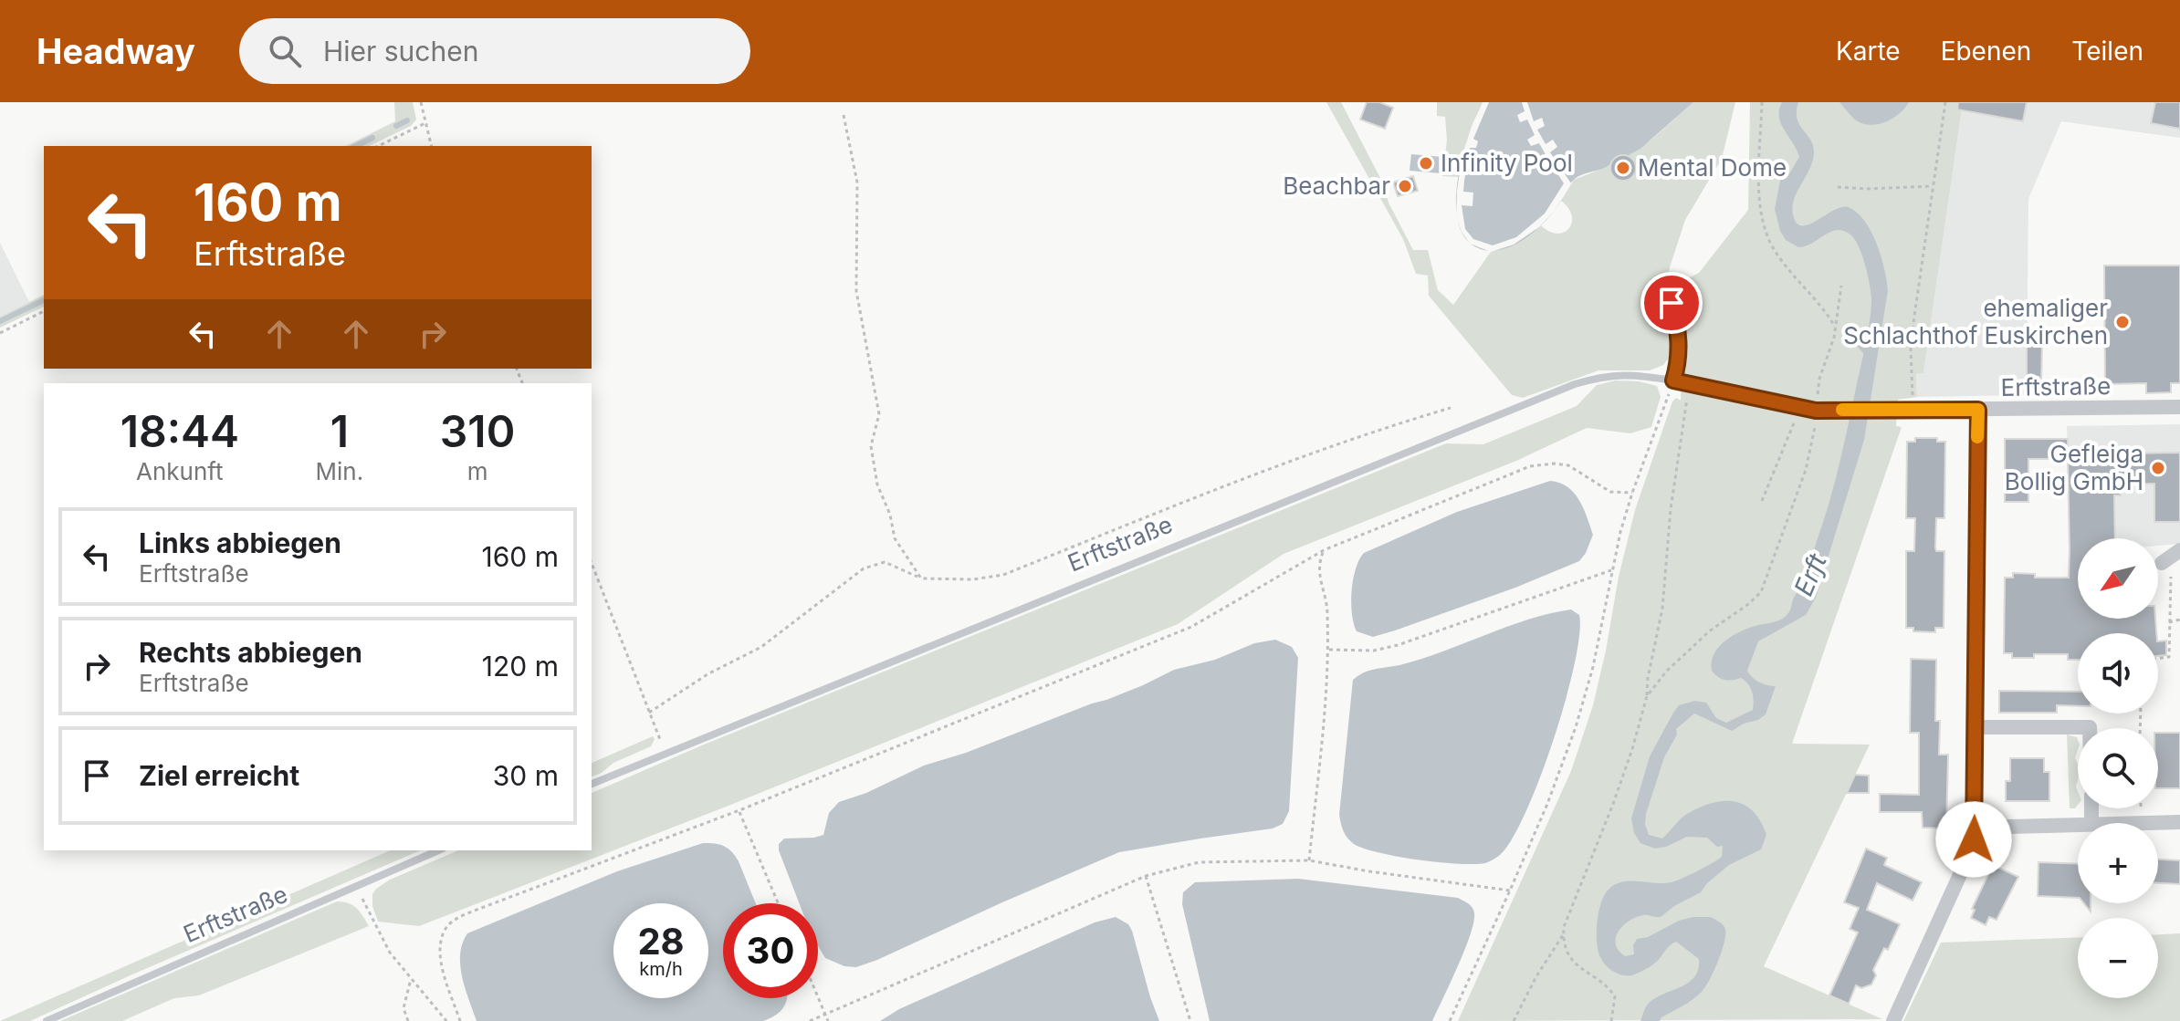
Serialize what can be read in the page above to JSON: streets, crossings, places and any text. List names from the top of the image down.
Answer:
{
  "streets": {
    "street": ["Erftstraße"]
  },
  "water": ["Erft"],
  "places": [
    "Infinity Pool",
    "Mental Dome",
    "Beachbar",
    "ehemaliger Schlachthof Euskirchen",
    "Gefleiga Bollig GmbH"
  ],
  "north": "bottom left",
  "page": {
    "header": "Headway",
    "search": "Hier suchen",
    "nav": ["Karte", "Ebenen", "Teilen"],
    "turn": ["160 m", "Erftstraße"],
    "eta": [
      "18:44",
      "Ankunft",
      "1",
      "Min.",
      "310",
      "m"
    ],
    "list": [
      {
        "name": "Links abbiegen",
        "note": "Erftstraße",
        "value": "160 m"
      },
      {
        "name": "Rechts abbiegen",
        "note": "Erftstraße",
        "value": "120 m"
      },
      {
        "name": "Ziel erreicht",
        "value": "30 m"
      }
    ],
    "map_buttons": ["+", "−"],
    "speed": "28 km/h",
    "limit": "30"
  }
}
